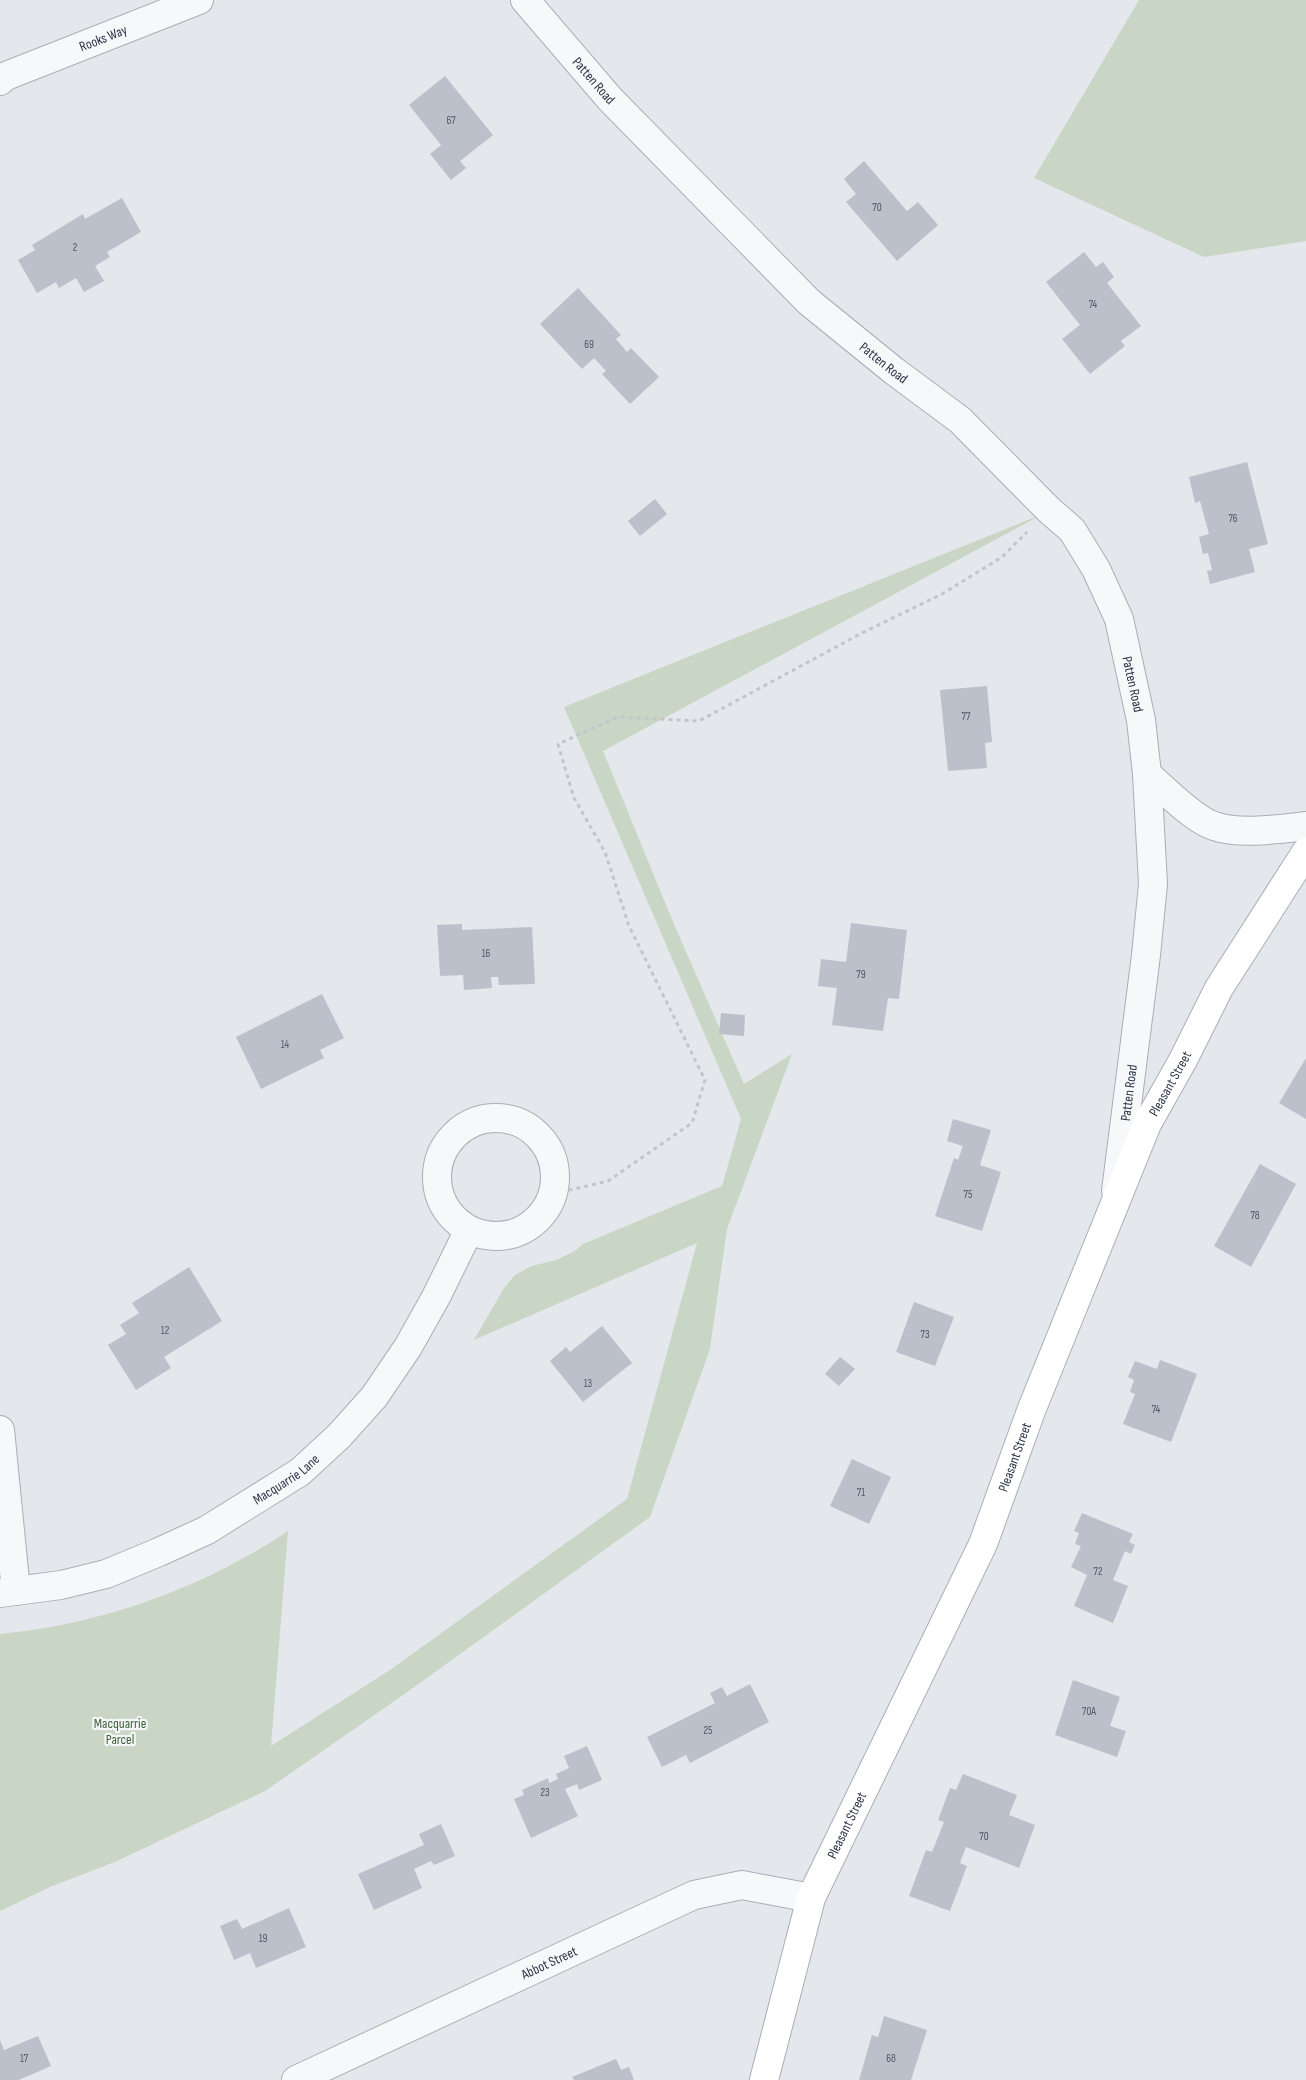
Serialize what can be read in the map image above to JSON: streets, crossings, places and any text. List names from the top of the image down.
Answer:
{
  "streets": {
    "main road": ["Pleasant Street"],
    "street": [
      "Rooks Way",
      "Patten Road",
      "Macquarrie Lane",
      "Abbot Street"
    ]
  },
  "crossings": [
    ["Patten Road", "Pleasant Street"],
    ["Pleasant Street", "Abbot Street"]
  ],
  "parks": ["Macquarrie Parcel"],
  "house_numbers": [
    "67",
    "70",
    "2",
    "74",
    "69",
    "76",
    "77",
    "16",
    "79",
    "14",
    "75",
    "78",
    "12",
    "73",
    "13",
    "74",
    "71",
    "72",
    "70A",
    "25",
    "23",
    "70",
    "19",
    "17",
    "68"
  ]
}
